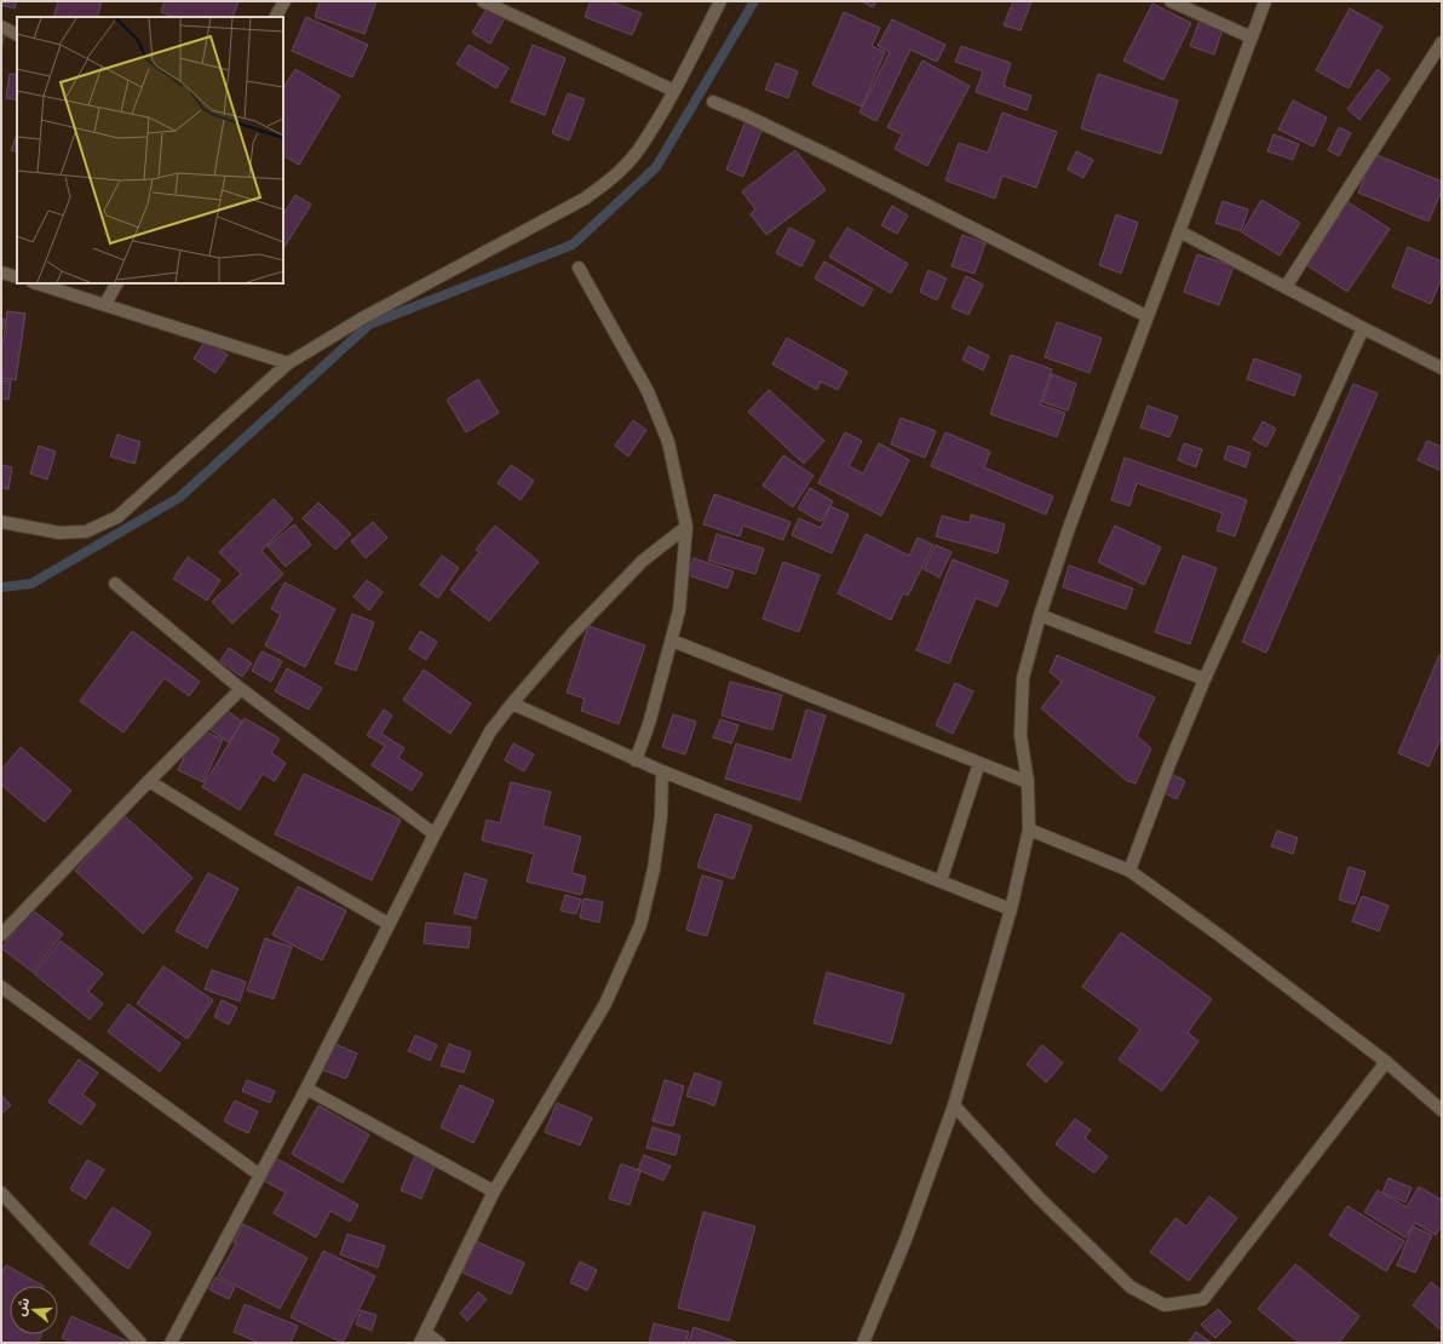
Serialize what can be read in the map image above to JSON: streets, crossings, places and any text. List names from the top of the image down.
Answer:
{
  "north": "left"
}
